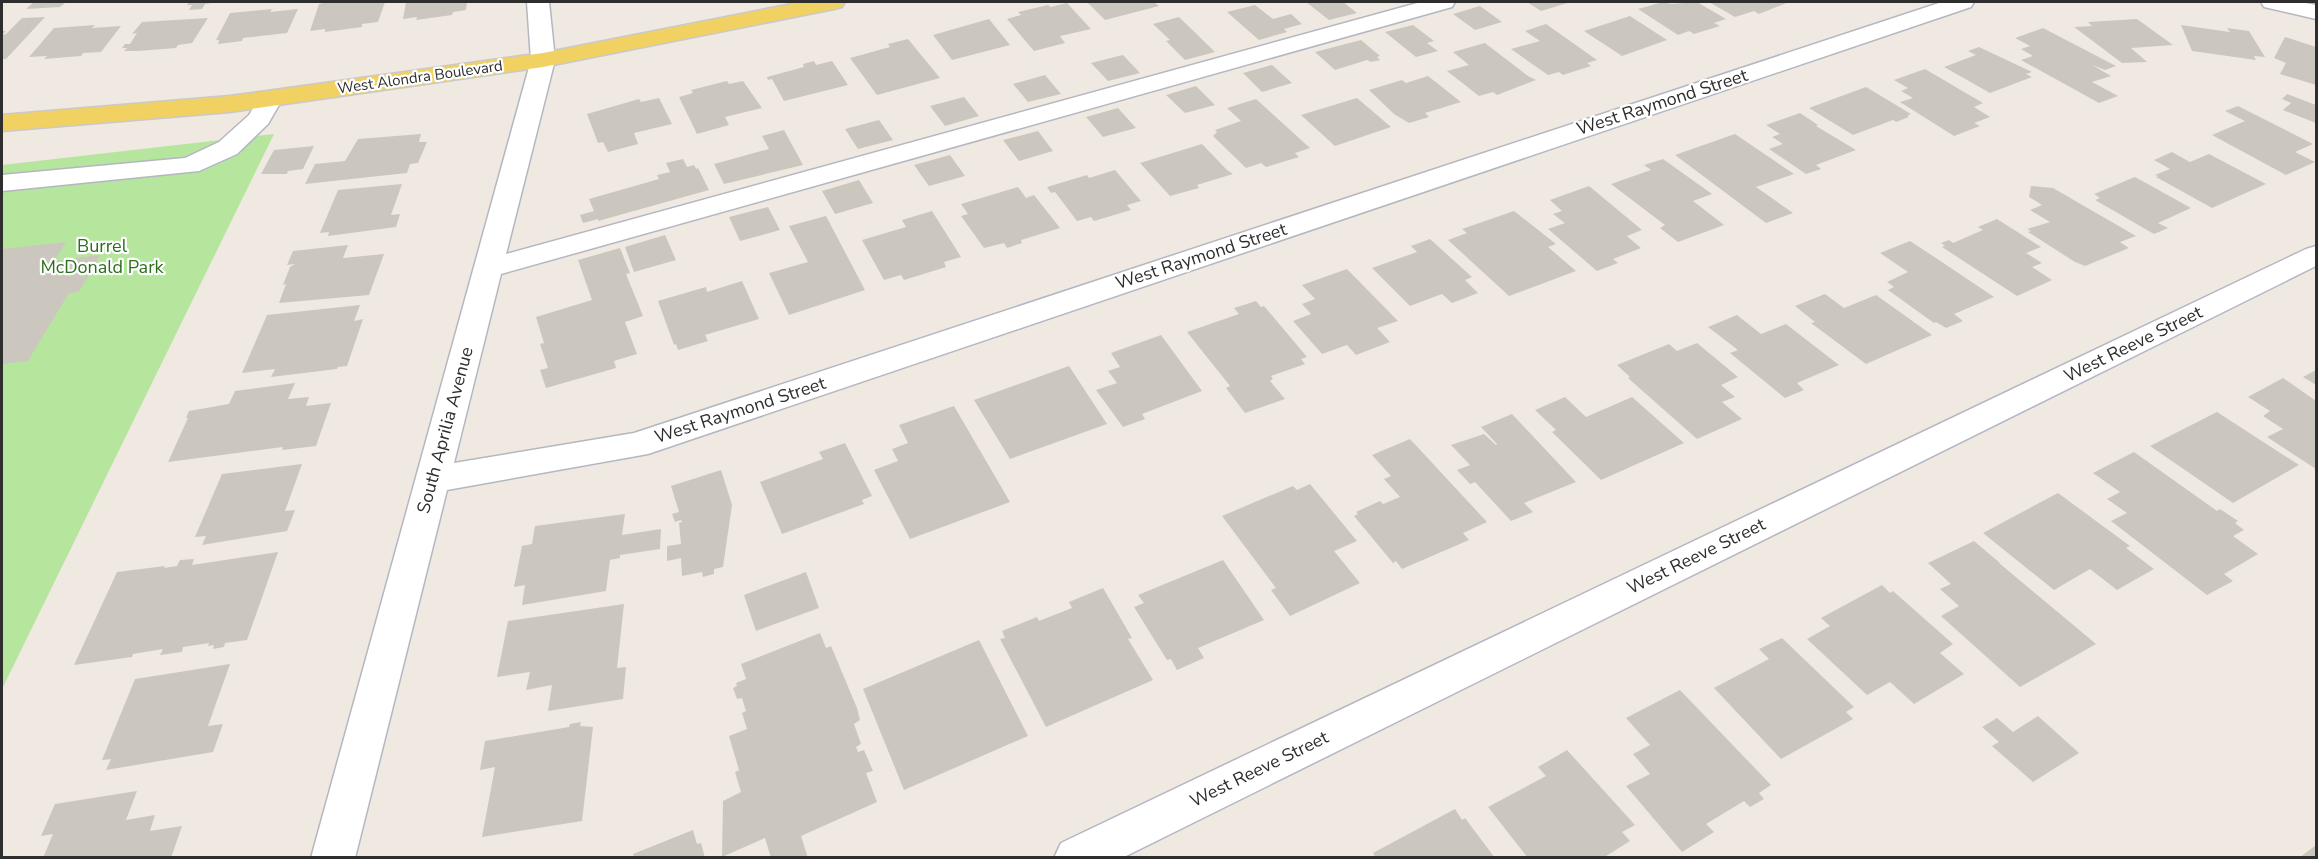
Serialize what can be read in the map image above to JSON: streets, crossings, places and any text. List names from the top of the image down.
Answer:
{
  "streets": {
    "main road": ["West Alondra Boulevard"],
    "street": ["West Raymond Street", "West Reeve Street", "South Aprilia Avenue"]
  },
  "crossings": [
    ["West Alondra Boulevard", "South Aprilia Avenue"],
    ["West Raymond Street", "South Aprilia Avenue"]
  ],
  "parks": ["Burrel McDonald Park"]
}
